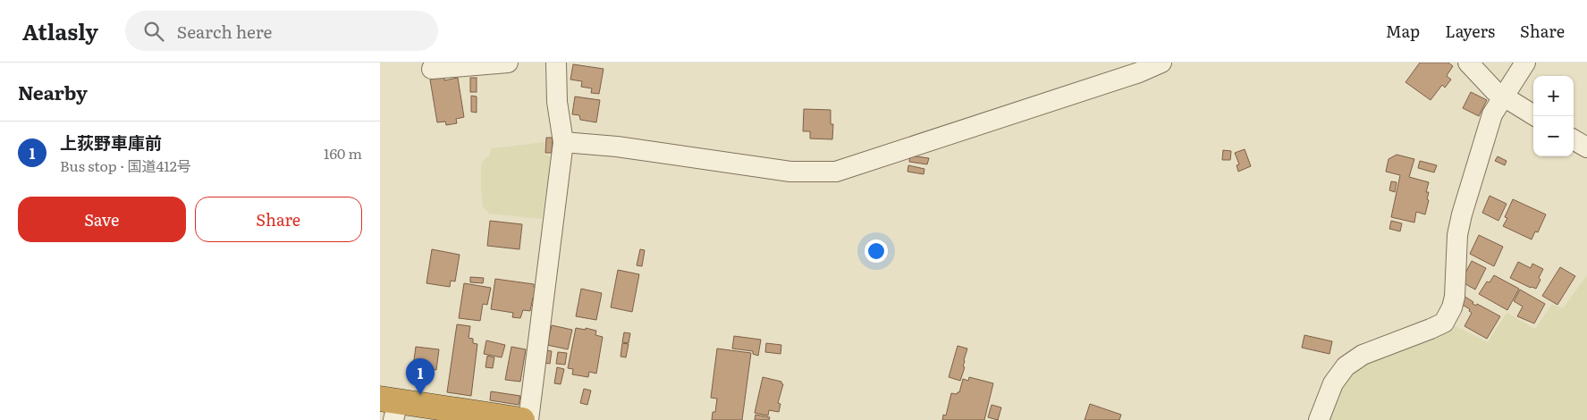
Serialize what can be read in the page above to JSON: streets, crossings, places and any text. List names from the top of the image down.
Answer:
{
  "page": {
    "header": "Atlasly",
    "search": "Search here",
    "nav": ["Map", "Layers", "Share"],
    "heading": "Nearby",
    "map_buttons": ["+", "−"],
    "list": [
      {
        "mark": "1",
        "name": "上荻野車庫前",
        "note": "Bus stop · 国道412号",
        "value": "160 m"
      }
    ],
    "buttons": ["Save", "Share"],
    "pins": "1"
  }
}
